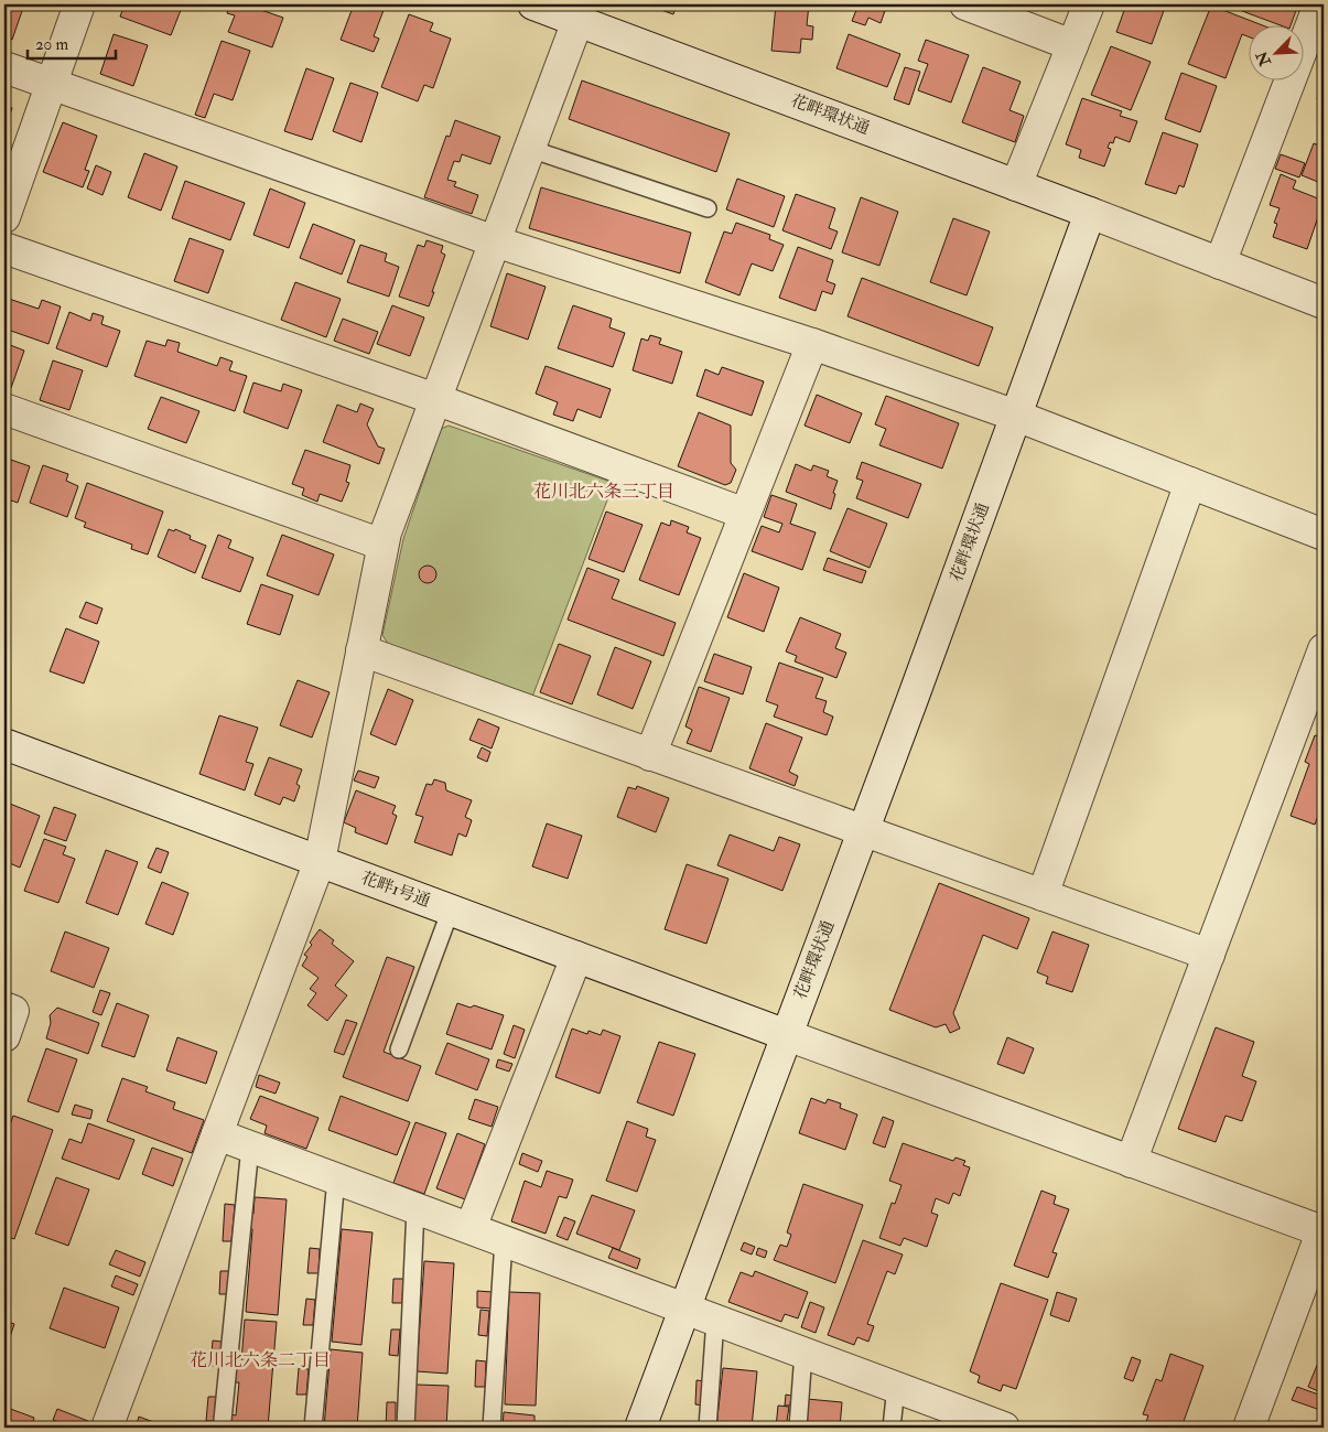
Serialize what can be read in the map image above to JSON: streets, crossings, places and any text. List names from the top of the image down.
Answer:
{
  "streets": {
    "street": ["花畔環状通", "花畔1号通"]
  },
  "crossings": [
    ["花畔環状通", "花畔1号通"]
  ],
  "districts": ["花川北六条三丁目", "花川北六条二丁目"],
  "scale_bar": "20 m",
  "north": "bottom left"
}
